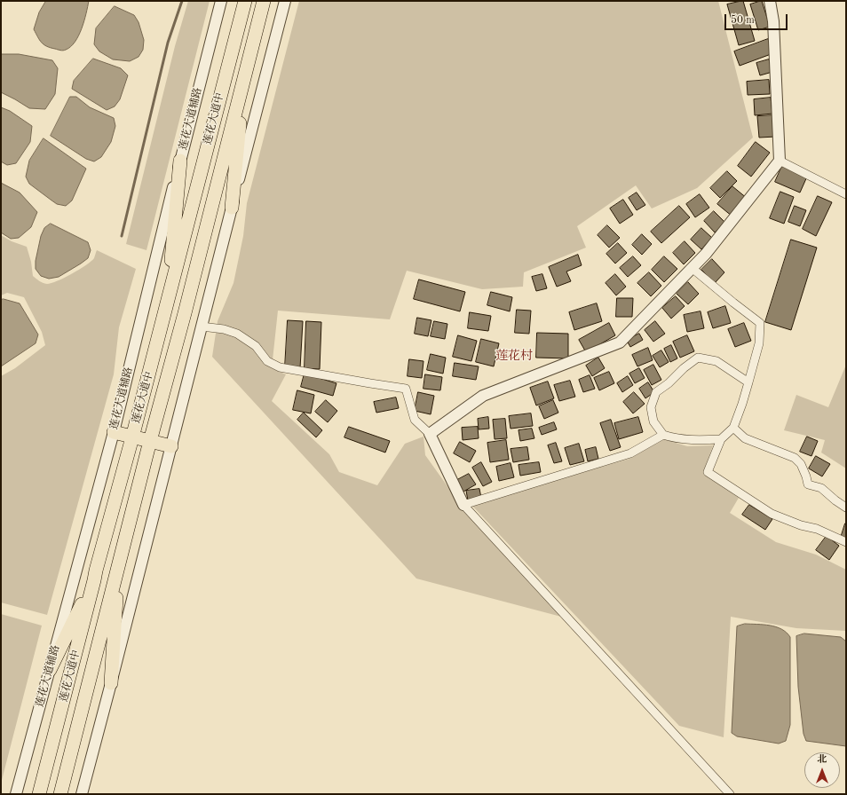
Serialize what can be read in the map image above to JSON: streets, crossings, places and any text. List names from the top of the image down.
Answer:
{
  "streets": {
    "main road": ["莲花大道中"],
    "street": ["莲花大道辅路"]
  },
  "districts": ["莲花村"],
  "scale_bar": "50 m",
  "north": "top"
}
